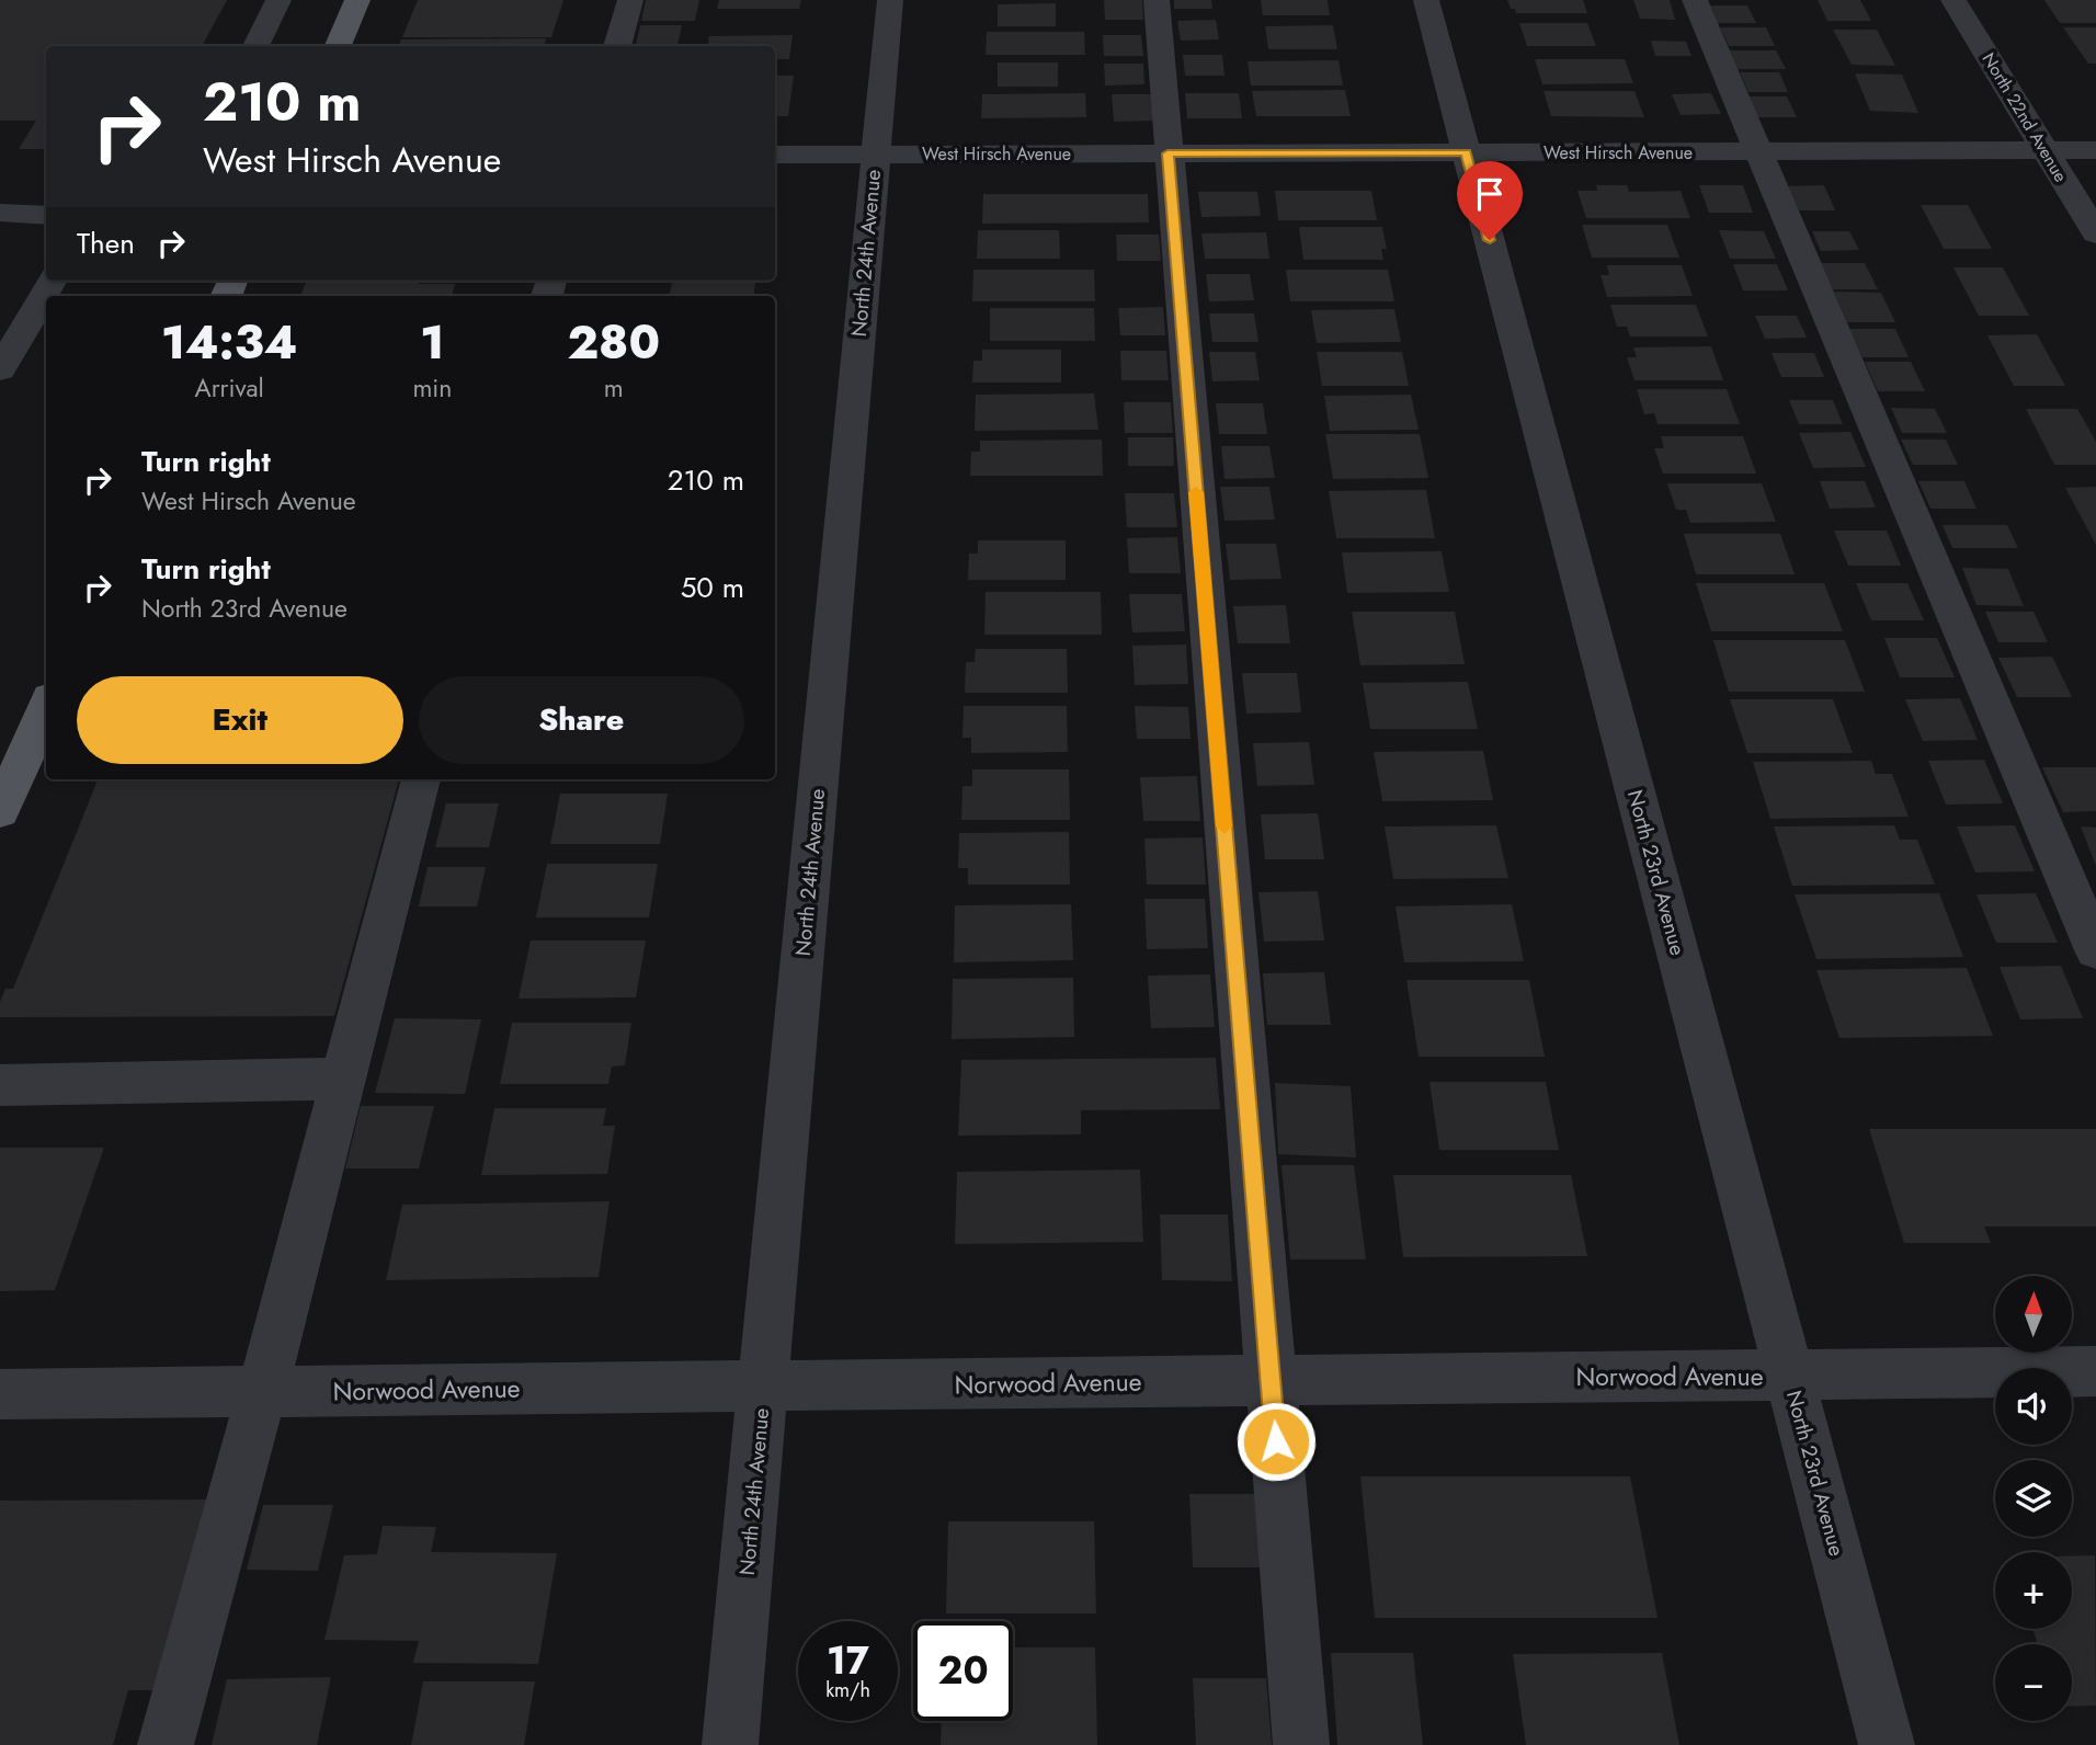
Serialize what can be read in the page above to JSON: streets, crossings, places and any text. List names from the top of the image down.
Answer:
{
  "streets": {
    "street": [
      "North 22nd Avenue",
      "West Hirsch Avenue",
      "North 24th Avenue",
      "North 23rd Avenue",
      "Norwood Avenue"
    ]
  },
  "crossings": [
    ["North 22nd Avenue", "West Hirsch Avenue"],
    ["West Hirsch Avenue", "North 24th Avenue"],
    ["West Hirsch Avenue", "North 23rd Avenue"],
    ["North 24th Avenue", "Norwood Avenue"],
    ["North 23rd Avenue", "Norwood Avenue"]
  ],
  "north": "top",
  "page": {
    "turn": ["210 m", "West Hirsch Avenue"],
    "then": "Then",
    "eta": [
      "14:34",
      "Arrival",
      "1",
      "min",
      "280",
      "m"
    ],
    "list": [
      {
        "name": "Turn right",
        "note": "West Hirsch Avenue",
        "value": "210 m"
      },
      {
        "name": "Turn right",
        "note": "North 23rd Avenue",
        "value": "50 m"
      }
    ],
    "buttons": ["Exit", "Share"],
    "map_buttons": ["+", "−"],
    "speed": "17 km/h",
    "limit": "20"
  }
}
